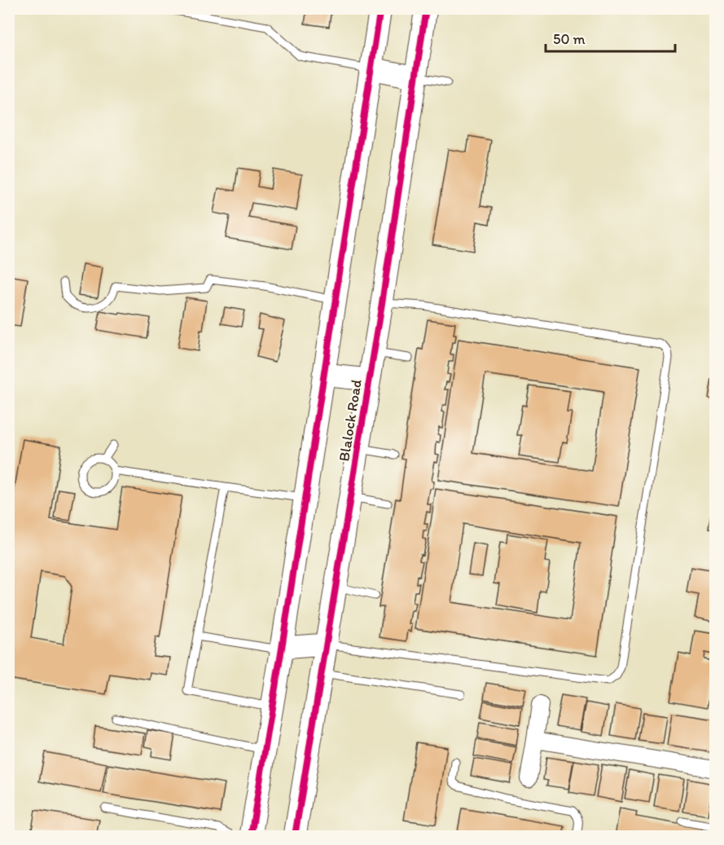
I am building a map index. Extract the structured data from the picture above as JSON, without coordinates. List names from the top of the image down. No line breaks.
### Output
{"streets":{"main road":["Blalock Road"]},"scale_bar":"50 m"}
